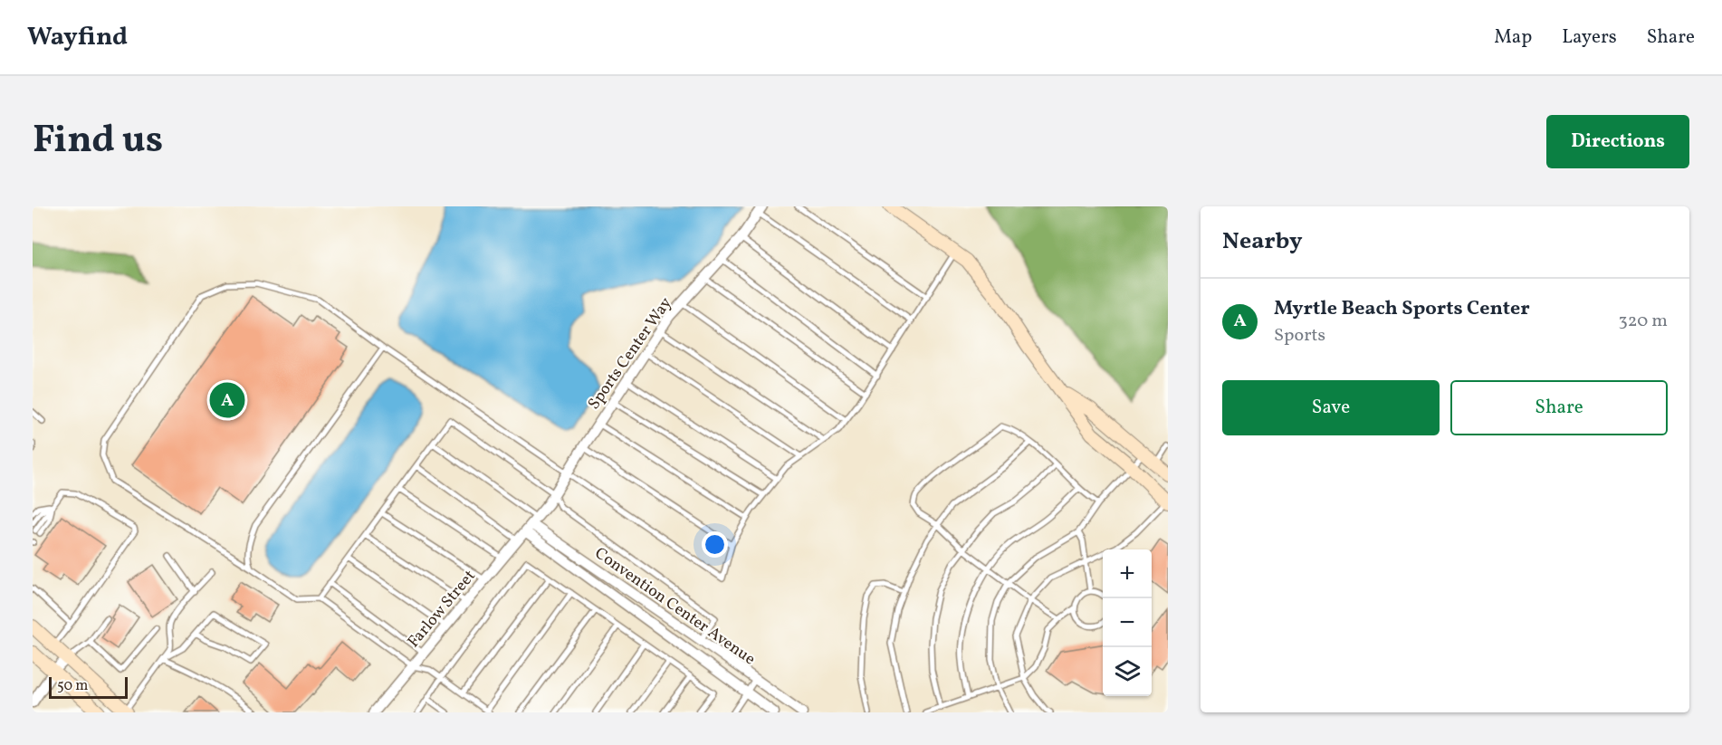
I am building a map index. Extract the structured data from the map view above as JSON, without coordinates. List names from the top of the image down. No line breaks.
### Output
{"streets":{"street":["Sports Center Way","Convention Center Avenue","Farlow Street"]},"crossings":[["Sports Center Way","Convention Center Avenue"],["Sports Center Way","Farlow Street"],["Convention Center Avenue","Farlow Street"]],"scale_bar":"50 m","page":{"header":"Wayfind","nav":["Map","Layers","Share"],"title":"Find us","buttons":["Directions",["Save","Share"]],"heading":"Nearby","list":[{"mark":"A","name":"Myrtle Beach Sports Center","note":"Sports","value":"320 m"}],"pins":"A","map_buttons":["+","−"],"scale":"50 m"}}
